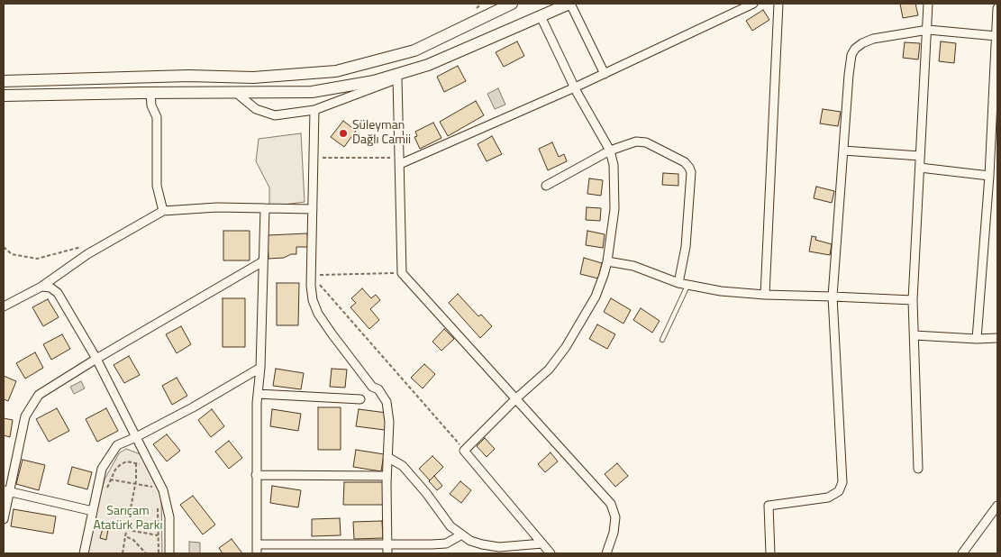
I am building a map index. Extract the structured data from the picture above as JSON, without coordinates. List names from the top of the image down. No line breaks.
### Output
{"parks":["Sarıçam Atatürk Parkı"],"places":["Süleyman Dağlı Camii"]}
